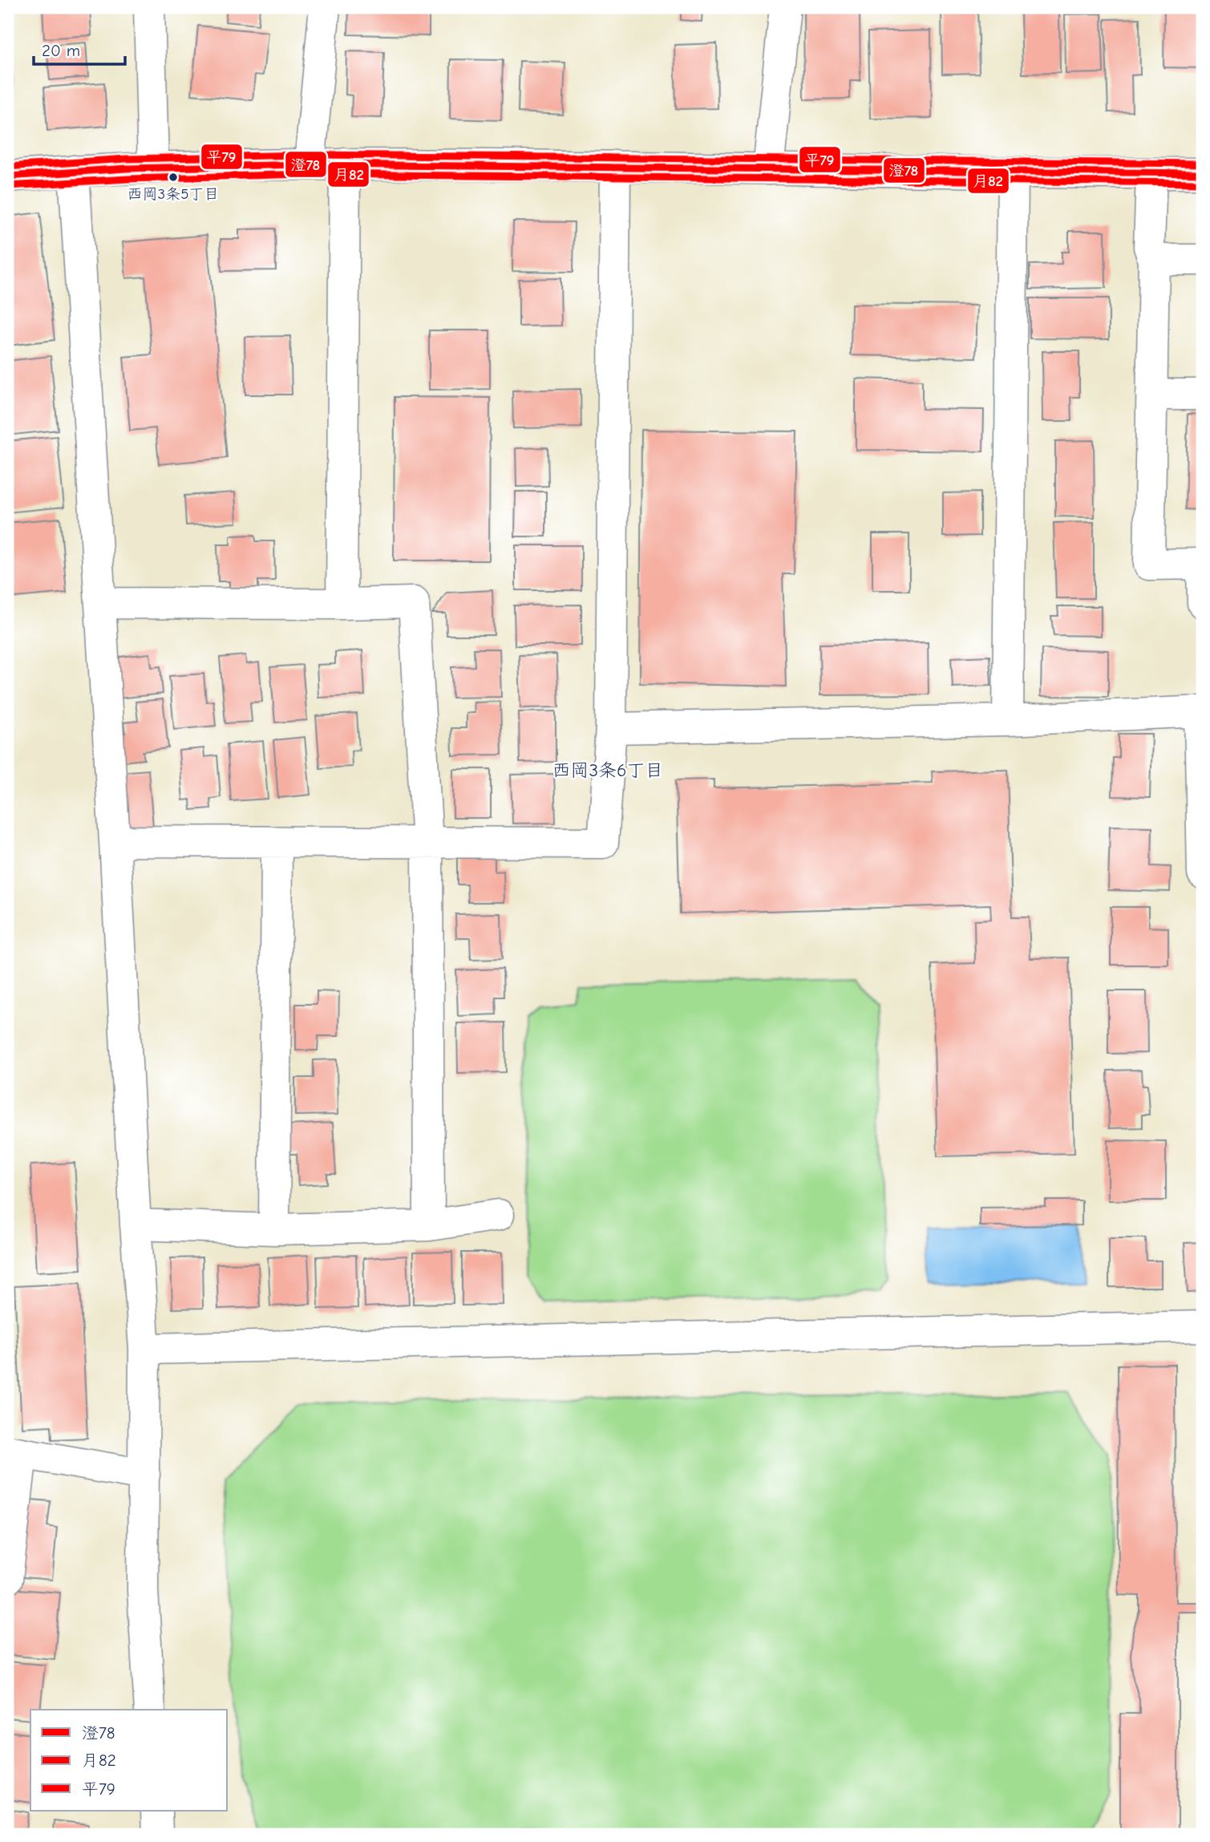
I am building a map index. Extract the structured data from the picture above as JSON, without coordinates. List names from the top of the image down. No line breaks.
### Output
{"districts":["西岡3条6丁目"],"places":["西岡3条5丁目"],"lines":["transit line 平79","transit line 澄78","transit line 月82"],"legend":["澄78","月82","平79"],"scale_bar":"20 m"}
